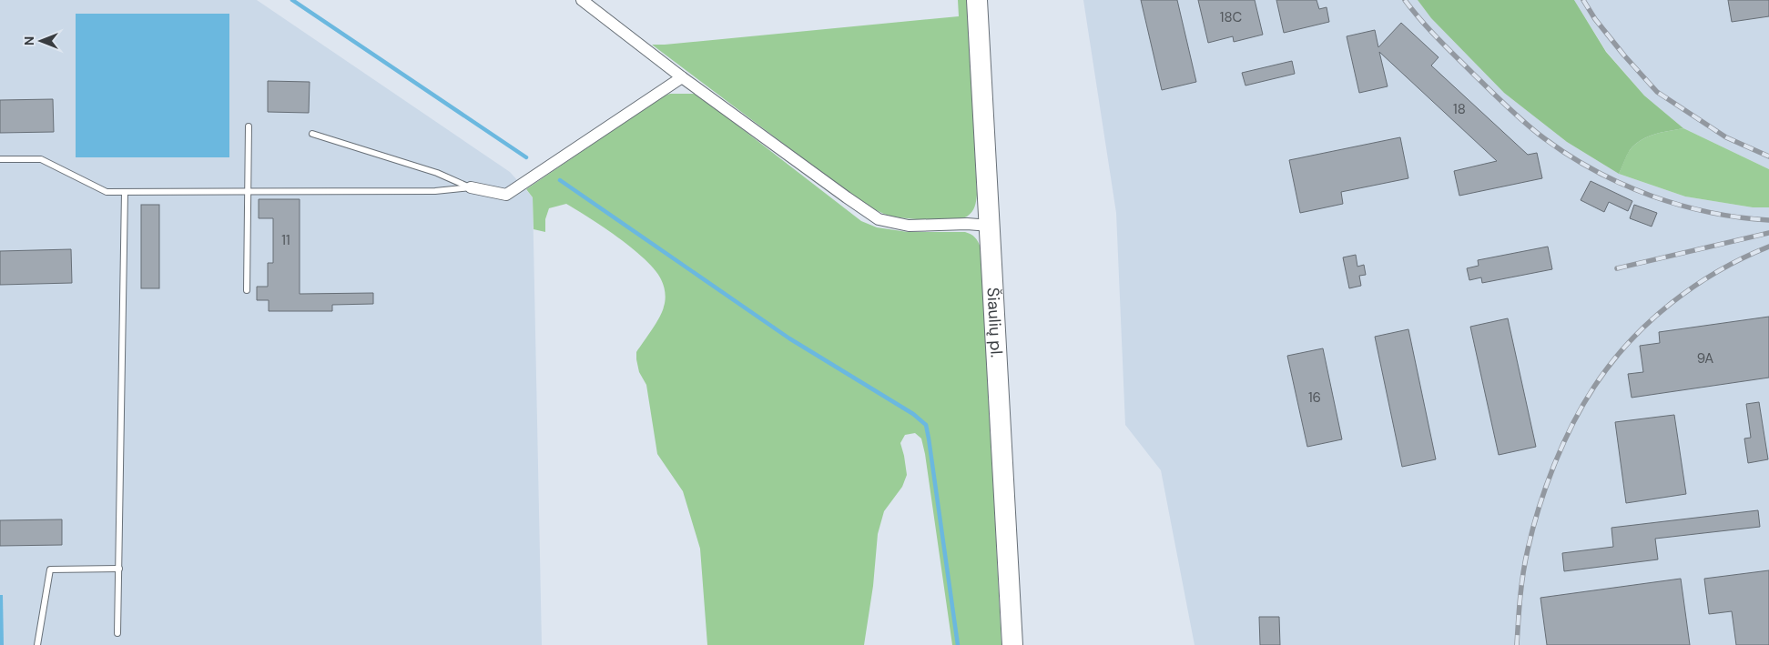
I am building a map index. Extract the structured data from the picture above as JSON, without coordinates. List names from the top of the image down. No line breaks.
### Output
{"streets":{"highway":["Šiaulių pl."]},"house_numbers":["18C","18","11","9A","16"],"north":"left"}
